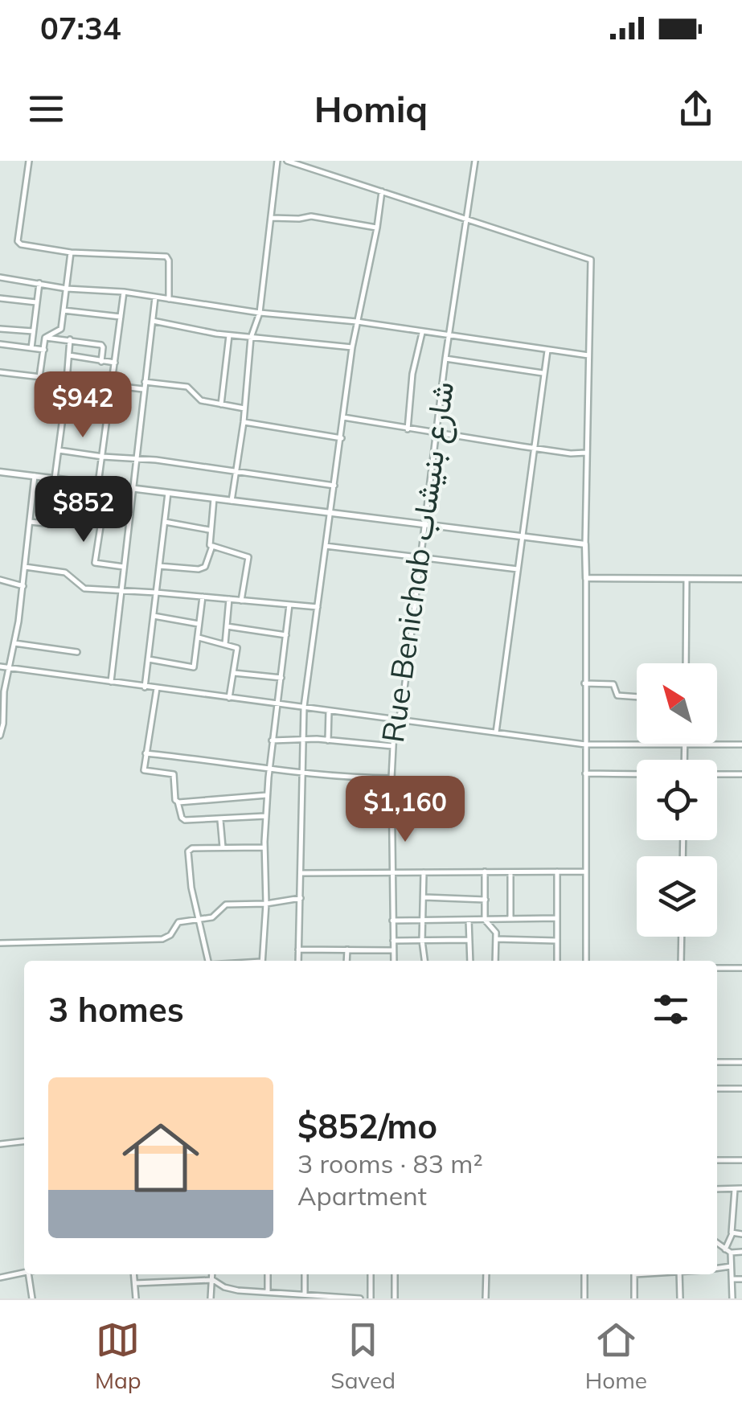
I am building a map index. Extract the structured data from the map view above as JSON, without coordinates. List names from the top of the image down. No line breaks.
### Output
{"streets":{"street":["Rue Benichab شارع بنيشاب"]},"north":"top left","page":{"status":"07:34","header":"Homiq","price":["$942","$852","$1,160"],"heading":"3 homes","list":[{"name":"$852/mo","note":"3 rooms · 83 m² · Apartment"}],"tabs":["Map","Saved","Home"]}}
